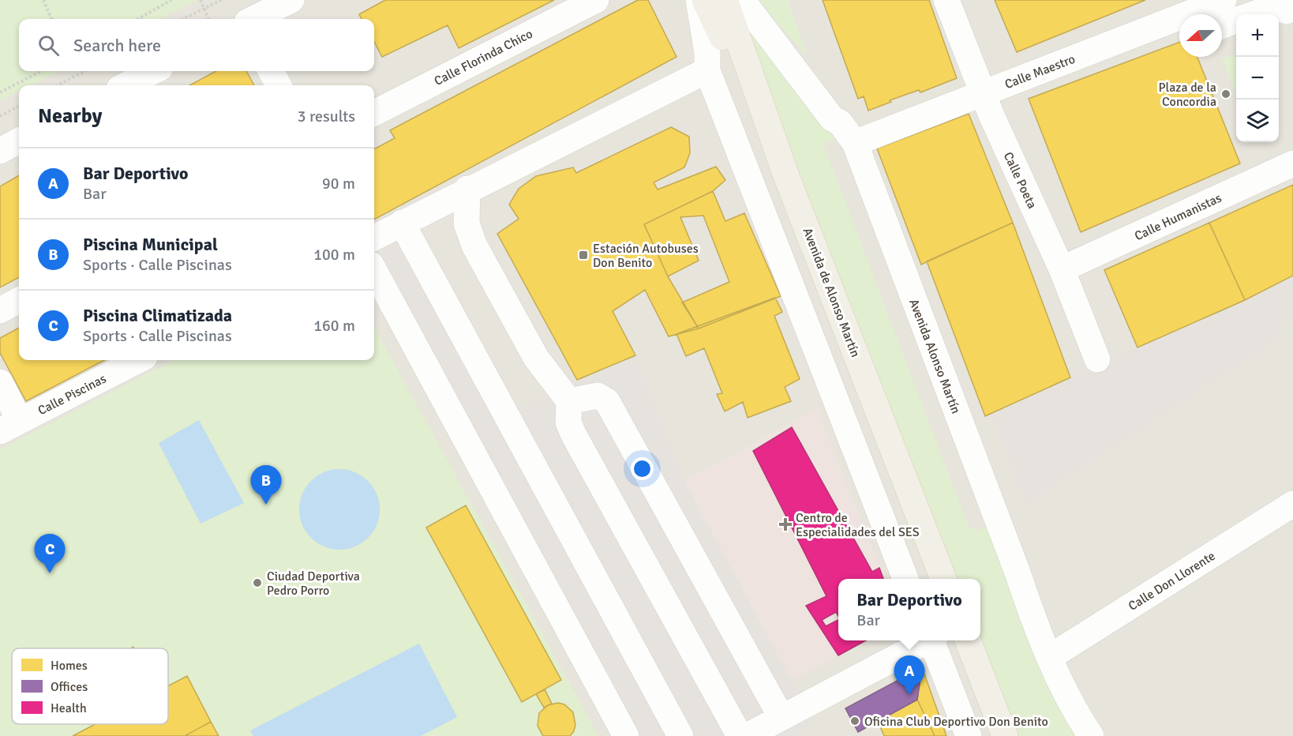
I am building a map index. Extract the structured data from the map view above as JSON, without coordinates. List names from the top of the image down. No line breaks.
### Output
{"streets":{"main road":["Avenida de Alonso Martín"],"street":["Calle Florinda Chico","Calle Maestro","Calle Poeta","Calle Humanistas","Avenida Alonso Martín","Calle Piscinas","Calle Don Llorente"]},"crossings":[["Calle Maestro","Calle Poeta"],["Calle Maestro","Avenida Alonso Martín"],["Calle Poeta","Calle Humanistas"],["Avenida Alonso Martín","Calle Don Llorente"]],"places":{"other":["Plaza de la Concordia","Ciudad Deportiva Pedro Porro","Oficina Club Deportivo Don Benito"],"transit":["Estación Autobuses Don Benito"],"health":["Centro de Especialidades del SES"]},"legend":["Homes","Offices","Health"],"north":"left","page":{"map_buttons":["+","−"],"search":"Search here","heading":["Nearby","3 results"],"list":[{"mark":"A","name":"Bar Deportivo","note":"Bar","value":"90 m"},{"mark":"B","name":"Piscina Municipal","note":"Sports · Calle Piscinas","value":"100 m"},{"mark":"C","name":"Piscina Climatizada","note":"Sports · Calle Piscinas","value":"160 m"}],"pins":["B","C","A"],"popup":["Bar Deportivo","Bar"]}}
